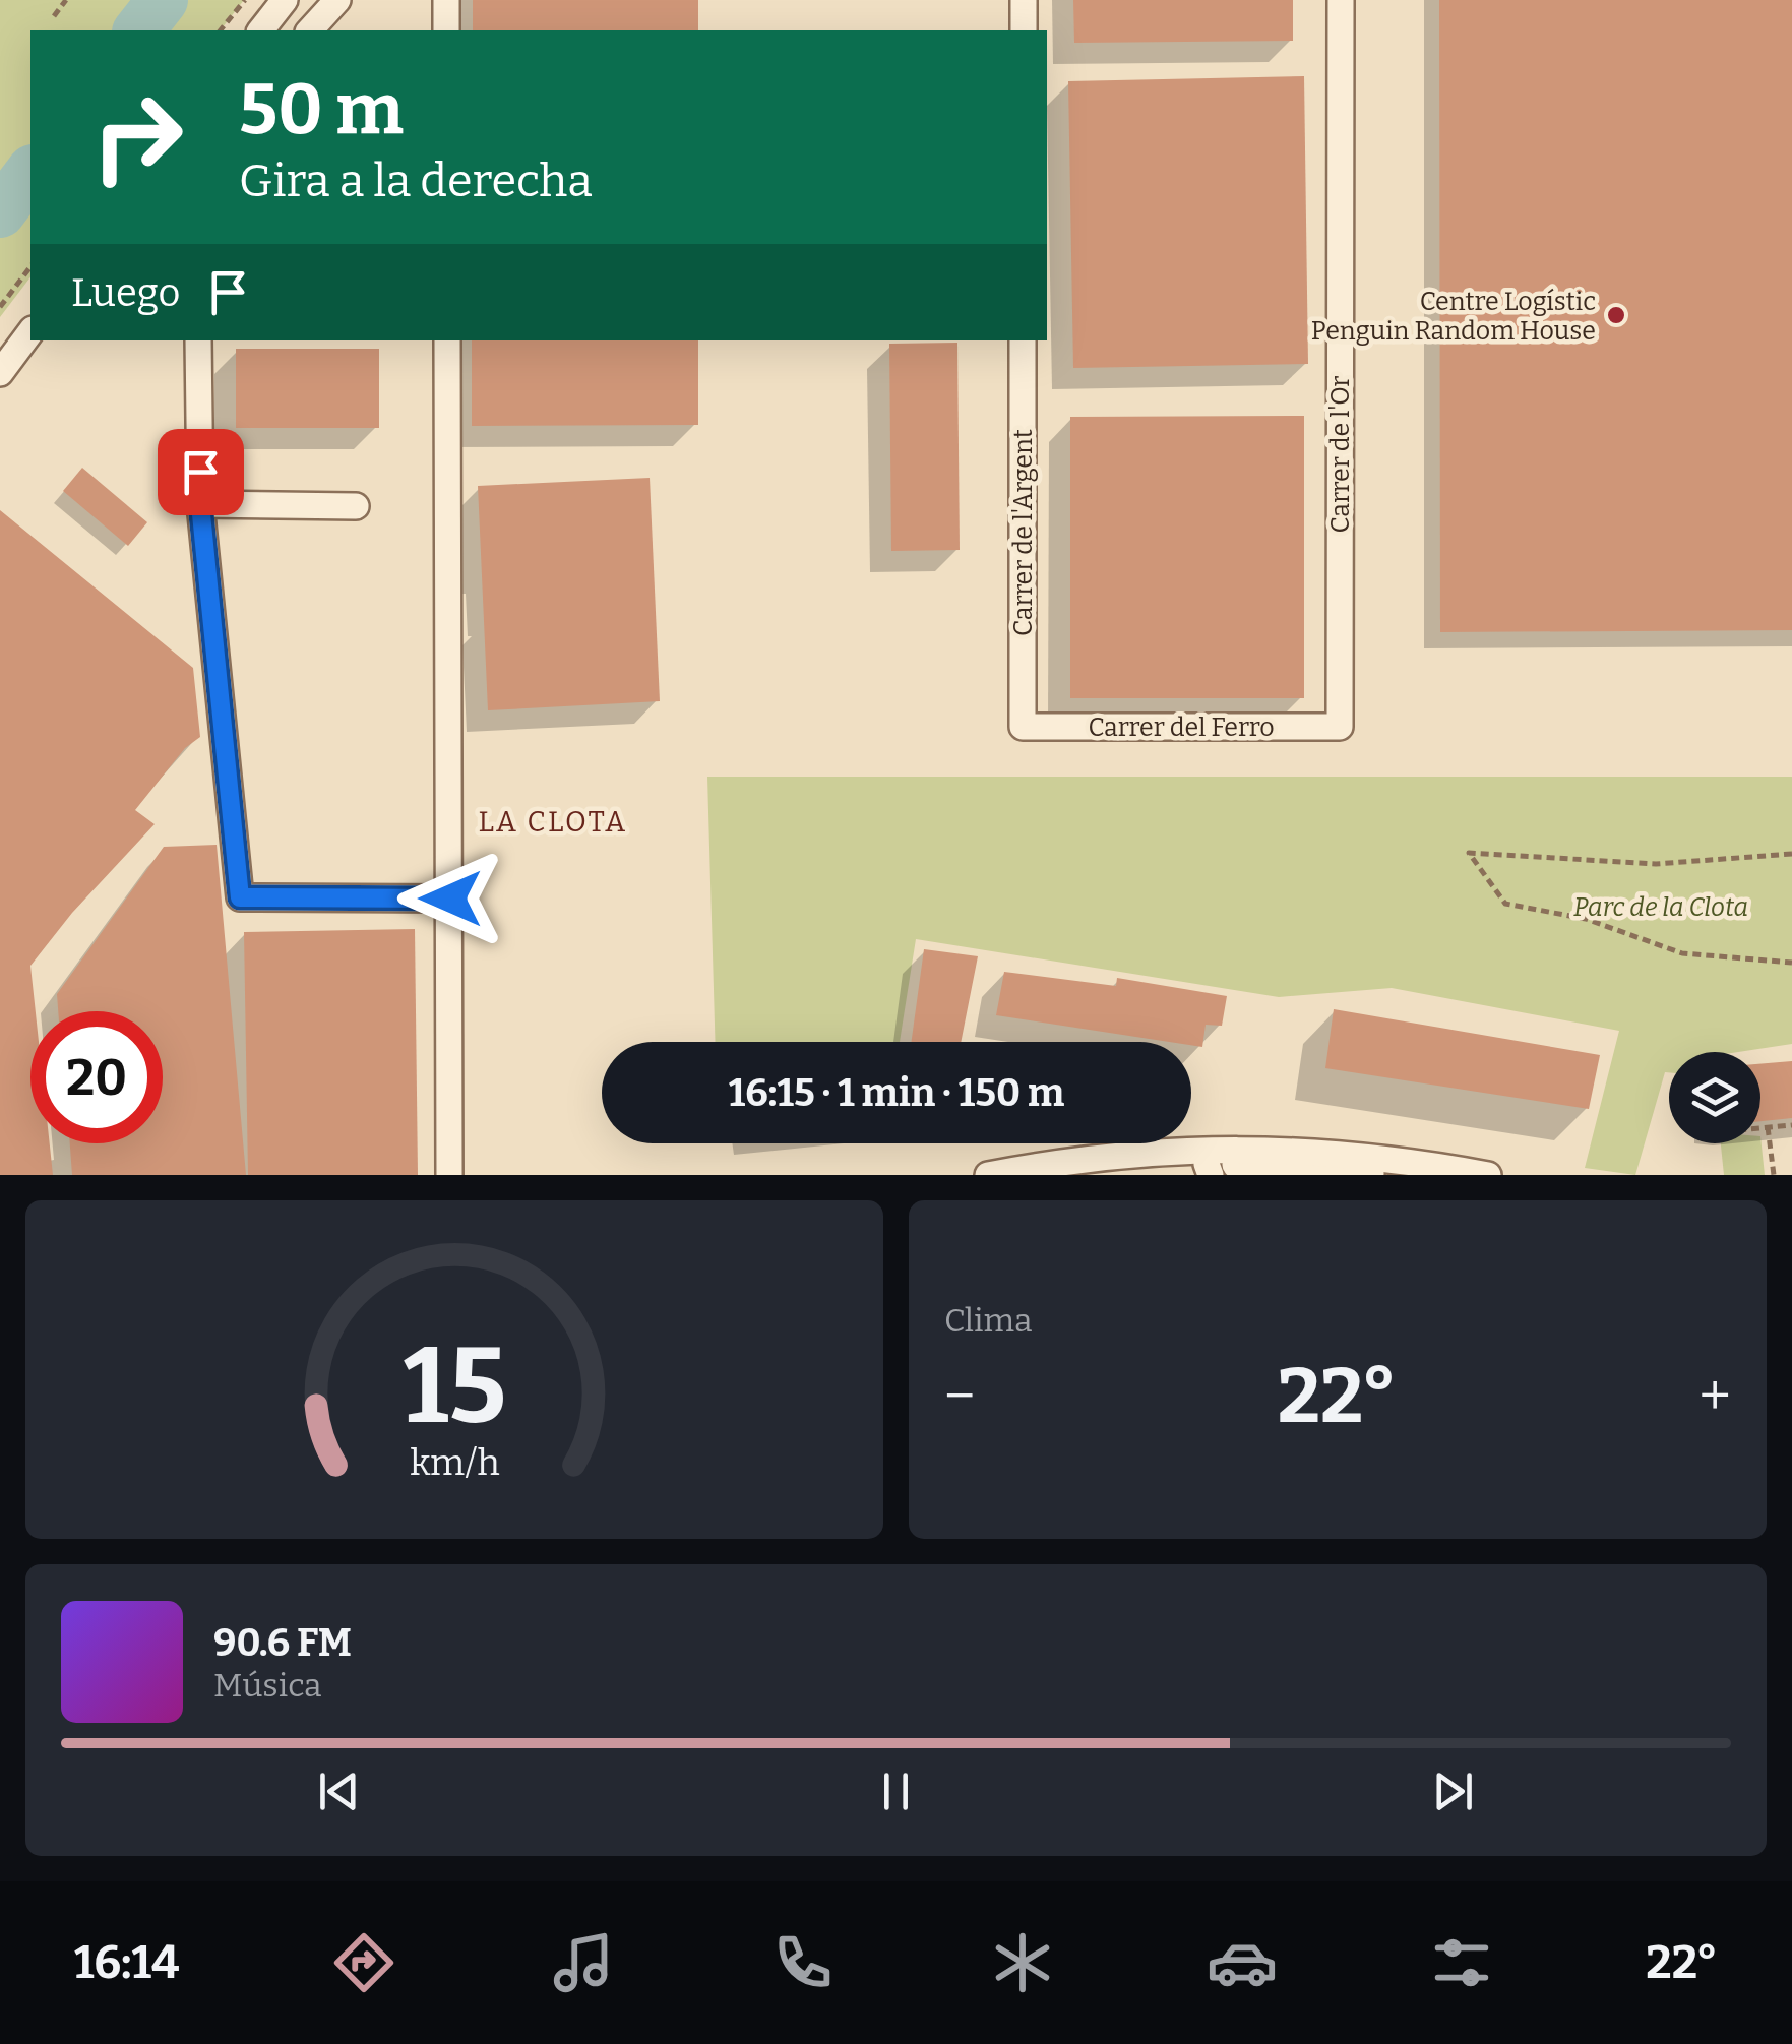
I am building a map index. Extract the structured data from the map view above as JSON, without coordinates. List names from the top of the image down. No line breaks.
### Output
{"streets":{"street":["Carrer de l'Or","Carrer de l'Argent","Carrer del Ferro"]},"crossings":[["Carrer de l'Or","Carrer del Ferro"],["Carrer de l'Argent","Carrer del Ferro"]],"districts":["LA CLOTA"],"parks":["Parc de la Clota"],"places":["Centre Logístic Penguin Random House"],"page":{"turn":["50 m","Gira a la derecha"],"then":"Luego","limit":"20","trip":"16:15 · 1 min · 150 m","tile":"Clima","heat":["−","22°","+"],"song":["90.6 FM","Música"],"tabs":["16:14","22°"],"gauge":["15","km/h"]}}
